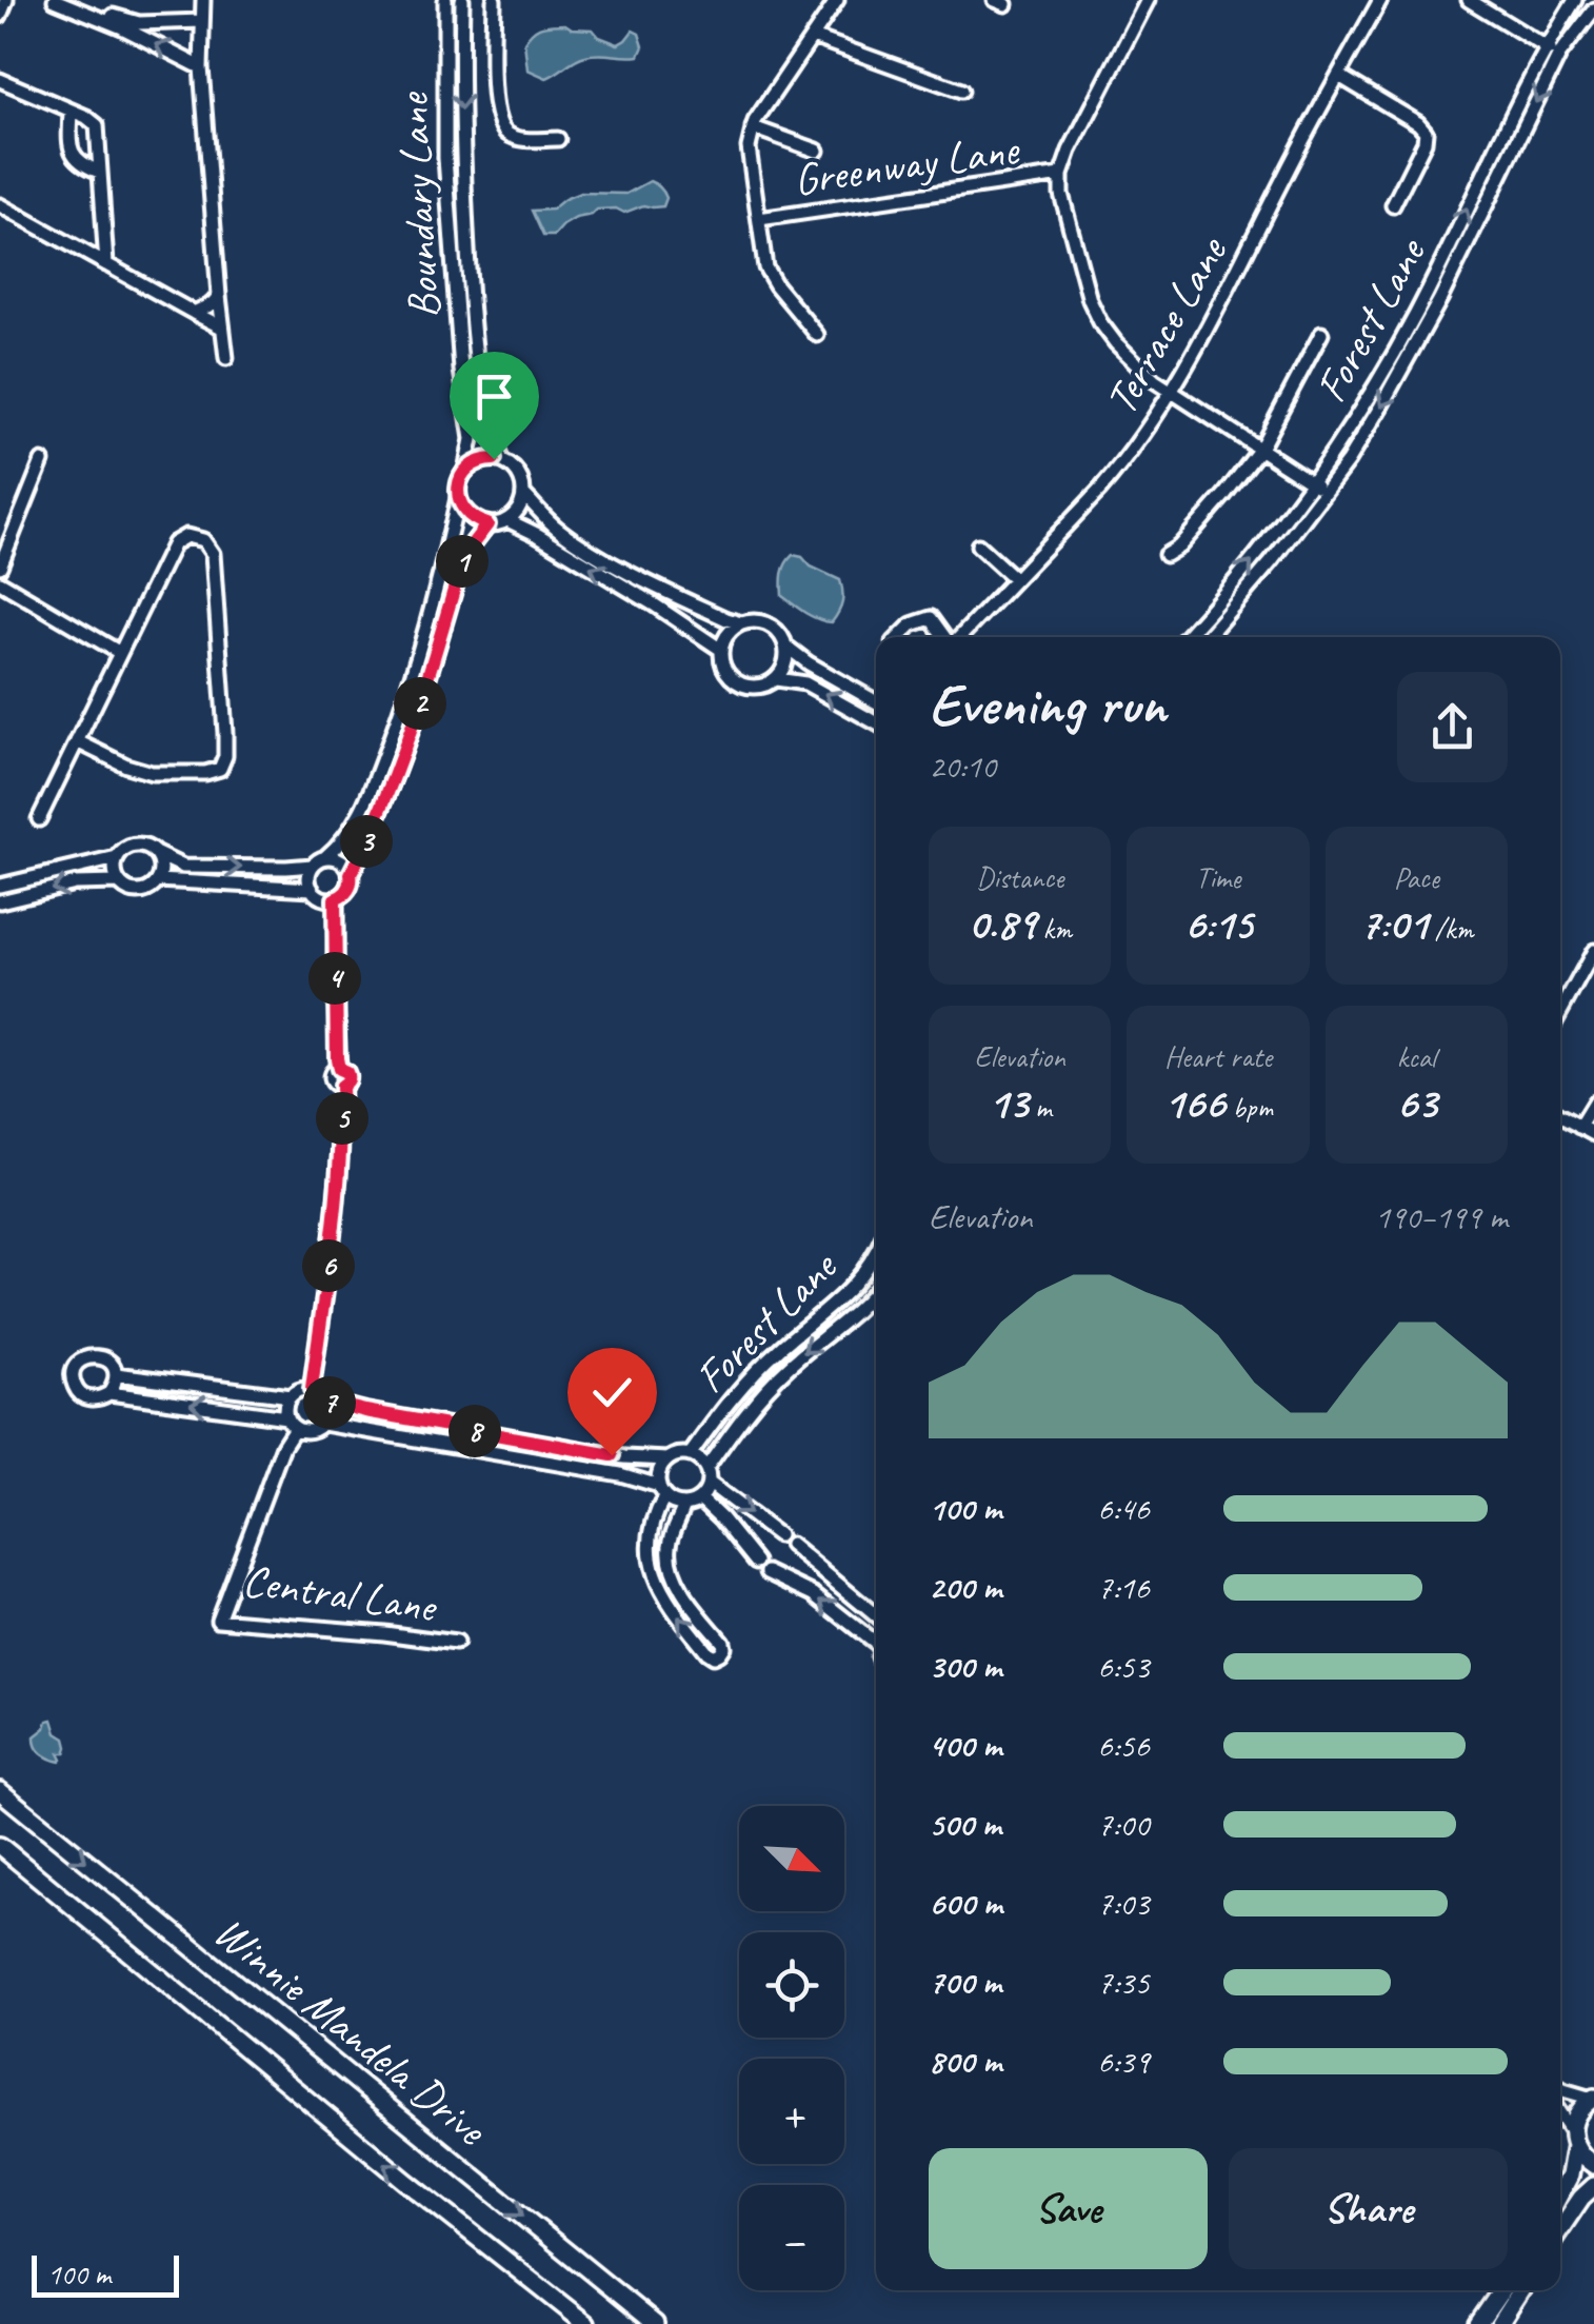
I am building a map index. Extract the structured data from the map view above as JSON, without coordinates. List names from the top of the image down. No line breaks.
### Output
{"streets":{"main road":["Winnie Mandela Drive"],"street":["Greenway Lane","Boundary Lane","Forest Lane","Terrace Lane","Central Lane"]},"scale_bar":"100 m","north":"bottom right","page":{"pins":["1","2","3","4","5","6","7","8"],"heading":["Evening run","20:10"],"stats":[["Distance","0.89 km"],["Time","6:15"],["Pace","7:01 /km"],["Elevation","13 m"],["Heart rate","166 bpm"],["kcal","63"]],"chart":["Elevation","190–199 m"],"list":[{"name":"100 m","note":"6:46"},{"name":"200 m","note":"7:16"},{"name":"300 m","note":"6:53"},{"name":"400 m","note":"6:56"},{"name":"500 m","note":"7:00"},{"name":"600 m","note":"7:03"},{"name":"700 m","note":"7:35"},{"name":"800 m","note":"6:39"}],"map_buttons":["+","−"],"buttons":["Save","Share"],"scale":"100 m"}}
